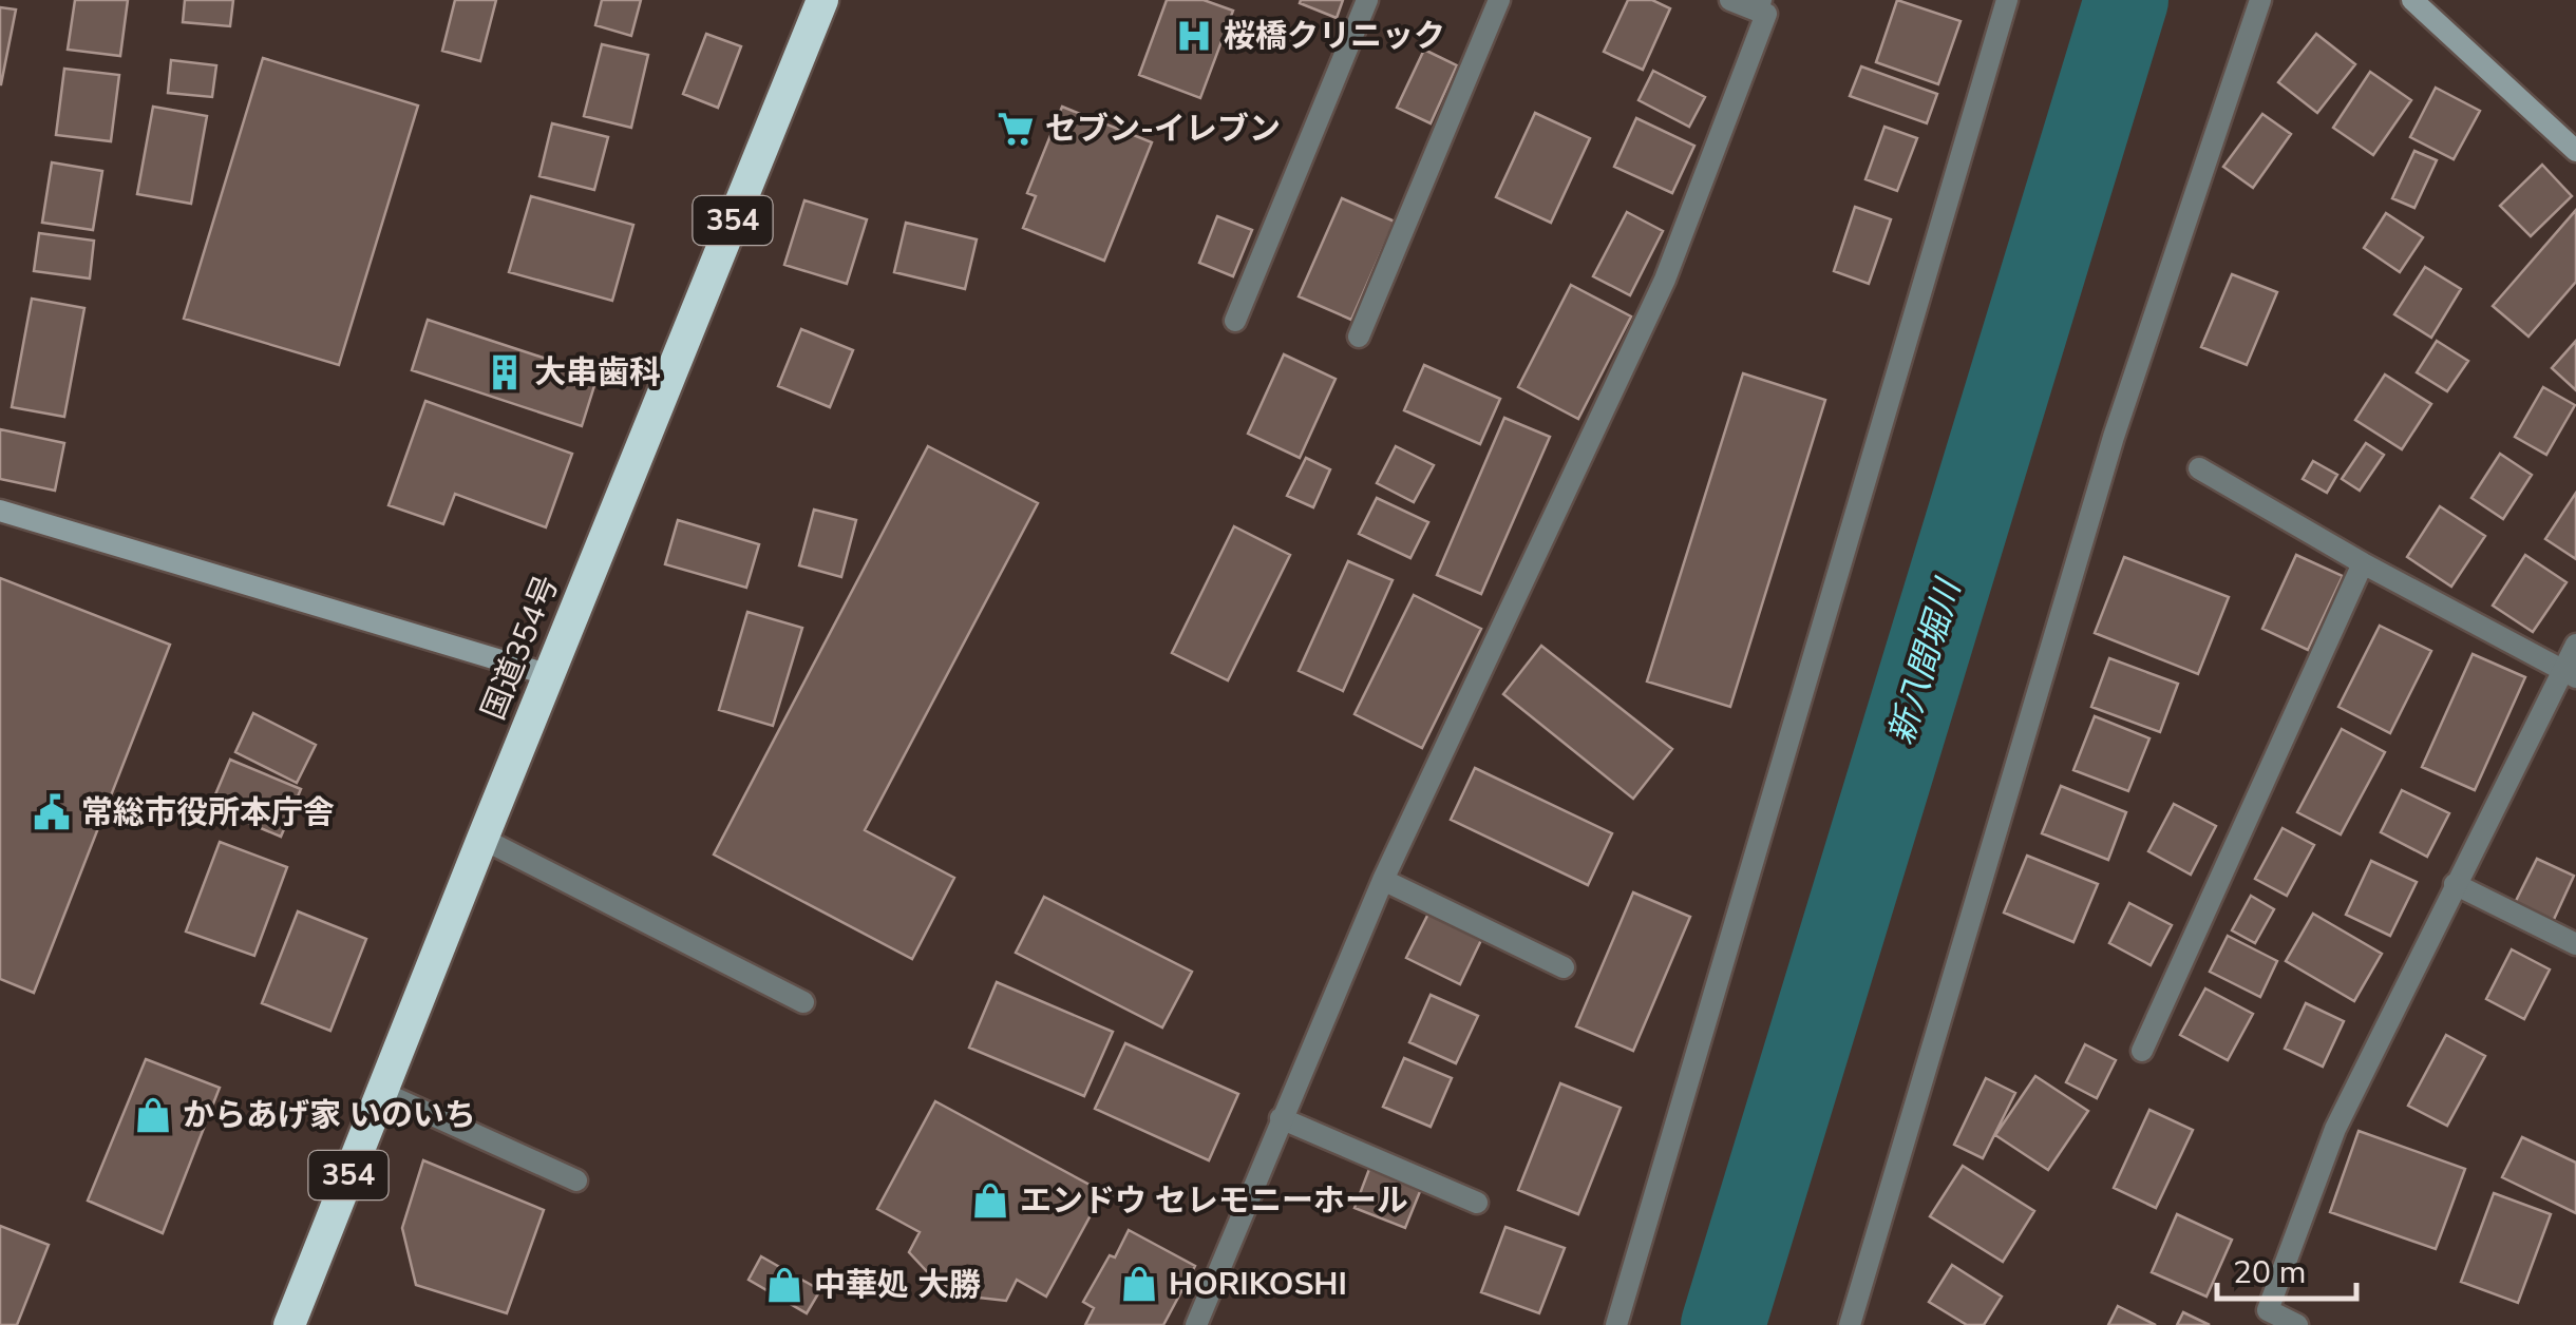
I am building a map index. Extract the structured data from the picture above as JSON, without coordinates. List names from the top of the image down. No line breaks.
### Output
{"streets":{"highway":["354","国道354号"]},"water":["新八間堀川"],"places":{"hospital":["桜橋クリニック"],"supermarket":["セブン-イレブン"],"building":["大串歯科"],"public building":["常総市役所本庁舎"],"shop":["からあげ家 いのいち","エンドウ セレモニーホール","HORIKOSHI","中華処 大勝"]},"scale_bar":"20 m"}
